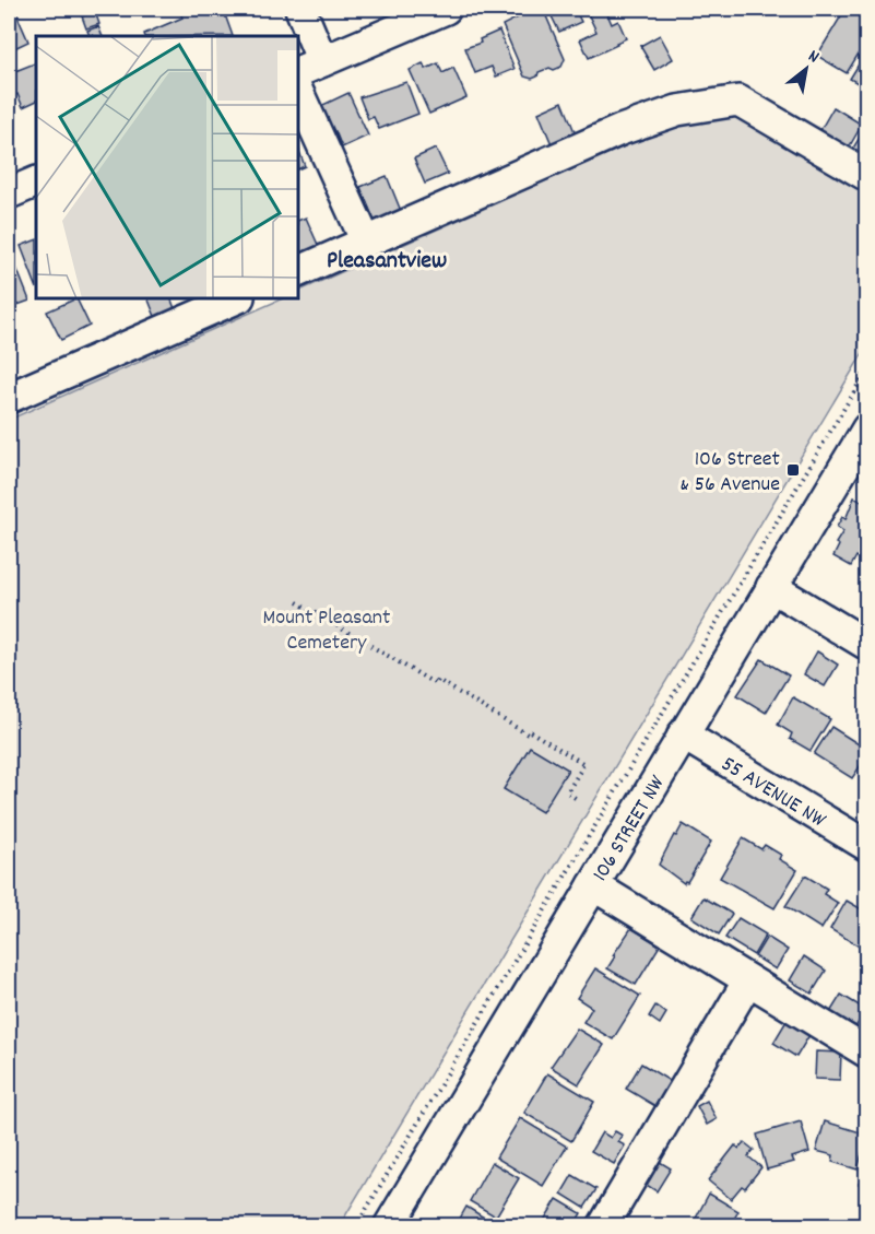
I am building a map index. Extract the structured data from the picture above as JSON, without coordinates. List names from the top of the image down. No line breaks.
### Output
{"streets":{"street":["55 AVENUE NW","106 STREET NW"]},"crossings":[["55 AVENUE NW","106 STREET NW"]],"districts":["Pleasantview"],"parks":["Mount Pleasant Cemetery"],"places":{"transit":["106 Street & 56 Avenue"]},"north":"top right"}
